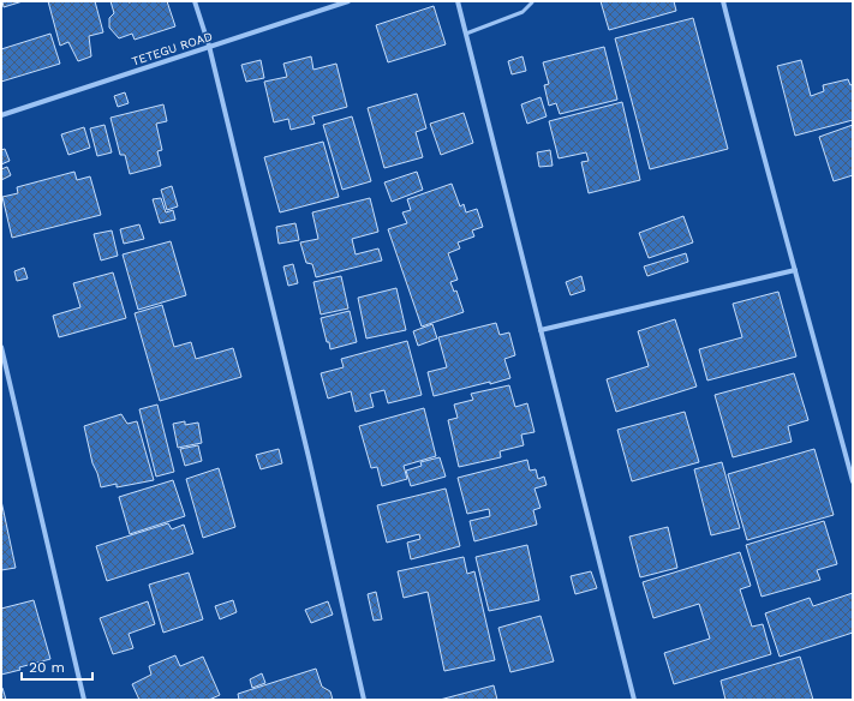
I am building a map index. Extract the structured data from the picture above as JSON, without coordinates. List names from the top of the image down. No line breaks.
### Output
{"streets":{"street":["TETEGU ROAD"]},"scale_bar":"20 m"}
